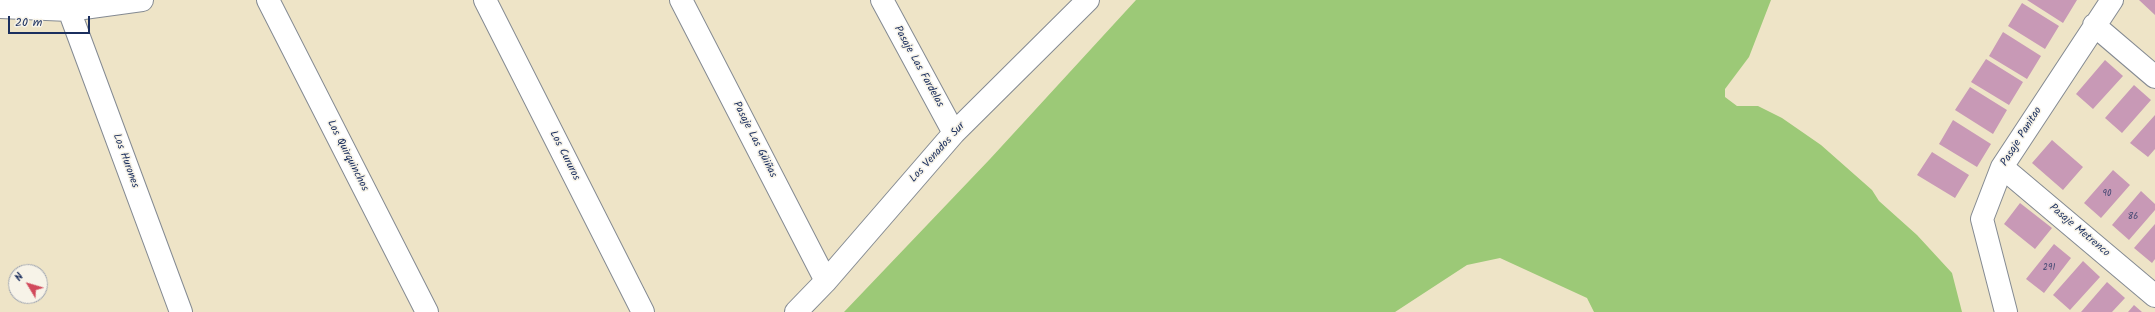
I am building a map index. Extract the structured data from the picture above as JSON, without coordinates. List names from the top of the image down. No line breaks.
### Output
{"streets":{"street":["Pasaje Las Fardelas","Pasaje Panitao","Pasaje Las Güiñas","Los Venados Sur","Los Quirquinchos","Los Cururos","Los Hurones","Pasaje Metrenco"]},"crossings":[["Pasaje Las Fardelas","Los Venados Sur"],["Pasaje Panitao","Pasaje Metrenco"],["Pasaje Las Güiñas","Los Venados Sur"]],"house_numbers":["90","86","291"],"scale_bar":"20 m","north":"top left"}
